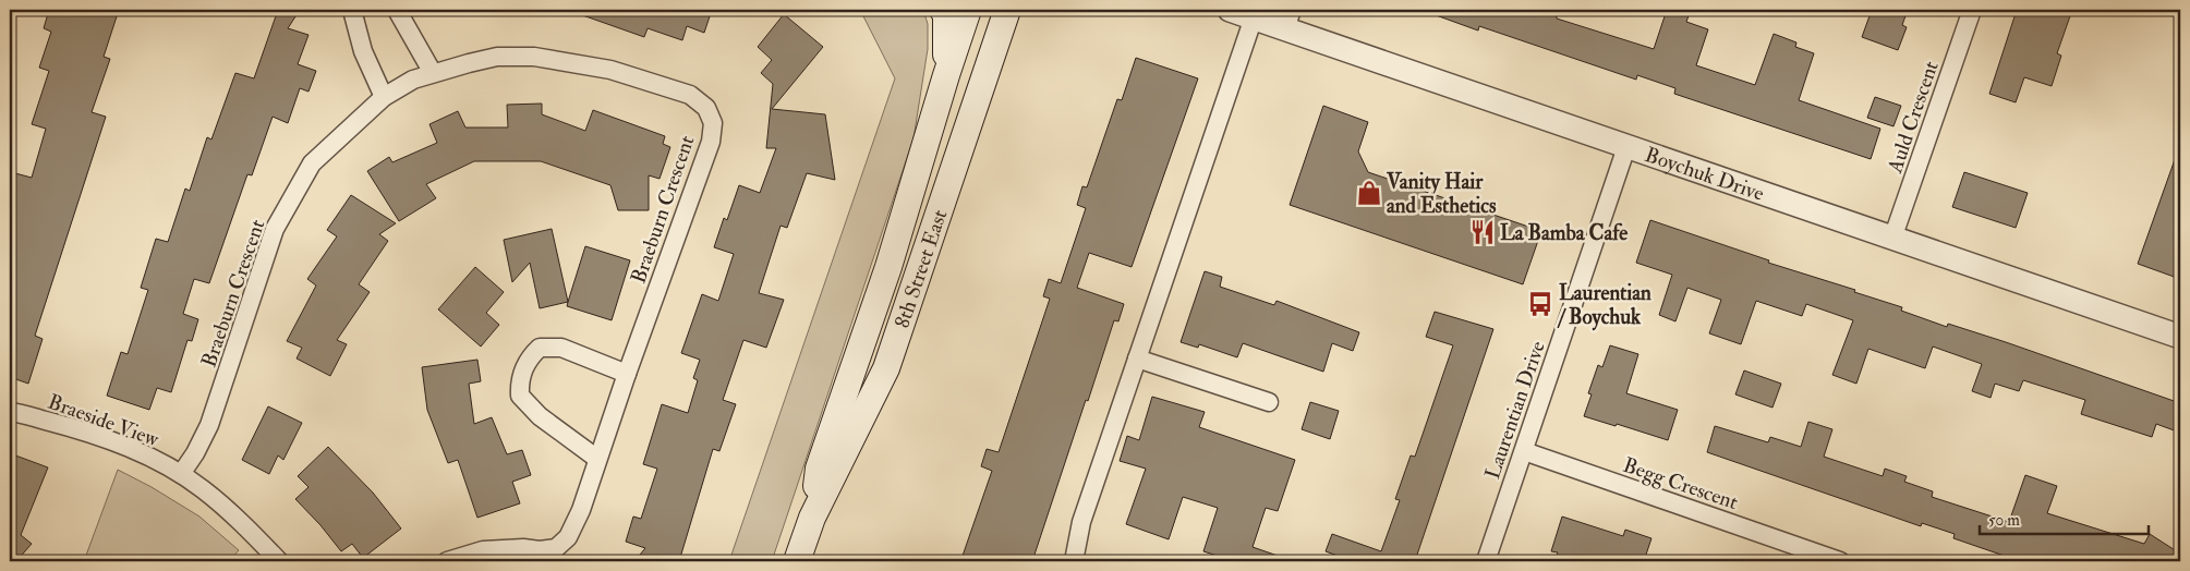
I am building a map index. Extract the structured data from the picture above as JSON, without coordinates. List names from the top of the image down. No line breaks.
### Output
{"streets":{"main road":["8th Street East"],"street":["Auld Crescent","Boychuk Drive","Braeburn Crescent","Laurentian Drive","Braeside View","Begg Crescent"]},"crossings":[["Auld Crescent","Boychuk Drive"],["Boychuk Drive","Laurentian Drive"],["Braeburn Crescent","Braeside View"],["Laurentian Drive","Begg Crescent"]],"places":{"shop":["Vanity Hair and Esthetics"],"restaurant":["La Bamba Cafe"],"bus stop":["Laurentian / Boychuk"]},"scale_bar":"50 m"}
